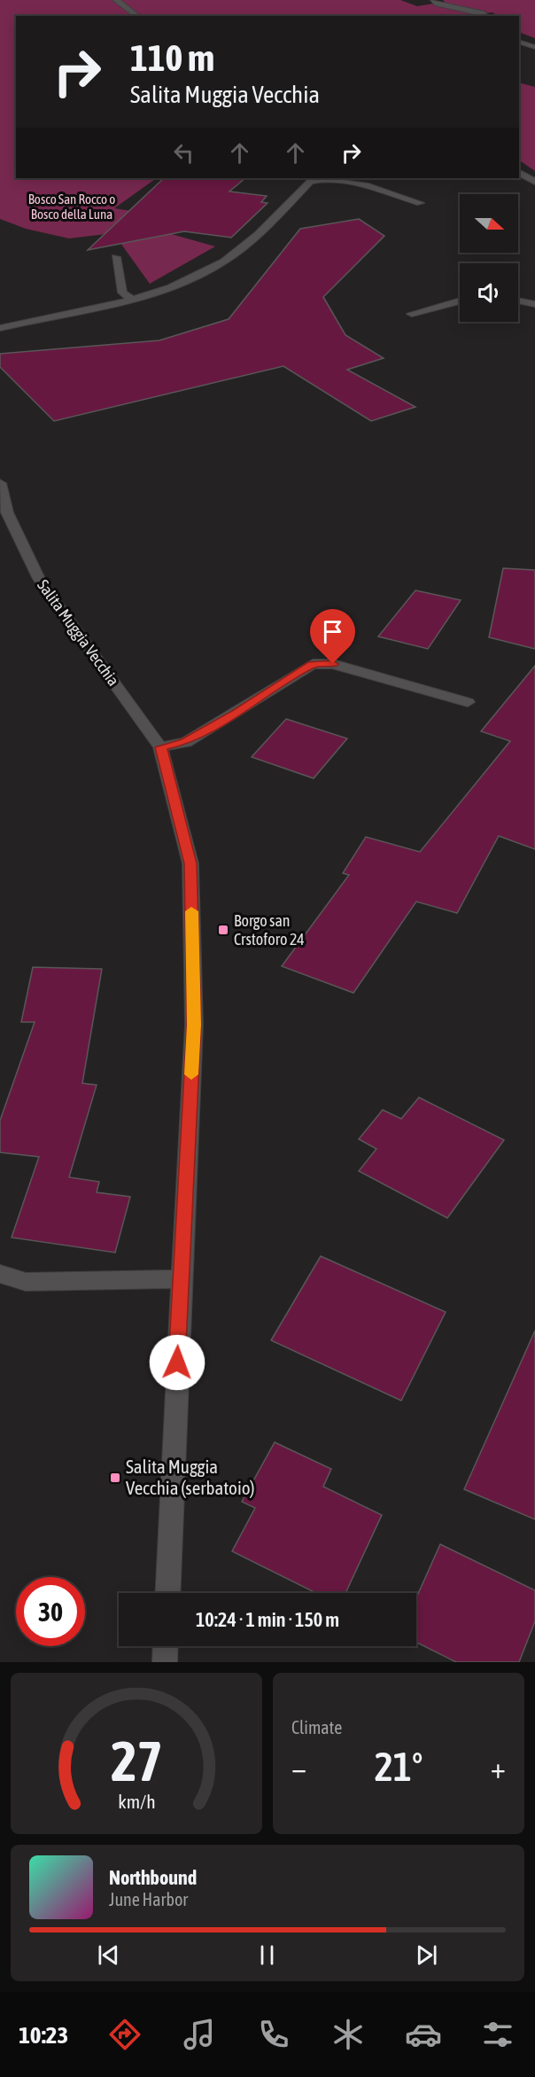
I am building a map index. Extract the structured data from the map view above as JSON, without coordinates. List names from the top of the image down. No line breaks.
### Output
{"streets":{"street":["Salita Muggia Vecchia"]},"parks":["Bosco San Rocco o Bosco della Luna"],"places":{"transit":["Borgo san Crstoforo 24","Salita Muggia Vecchia (serbatoio)"]},"north":"right","page":{"turn":["110 m","Salita Muggia Vecchia"],"limit":"30","trip":"10:24 · 1 min · 150 m","tile":"Climate","heat":["−","21°","+"],"song":["Northbound","June Harbor"],"tabs":"10:23","gauge":["27","km/h"]}}
